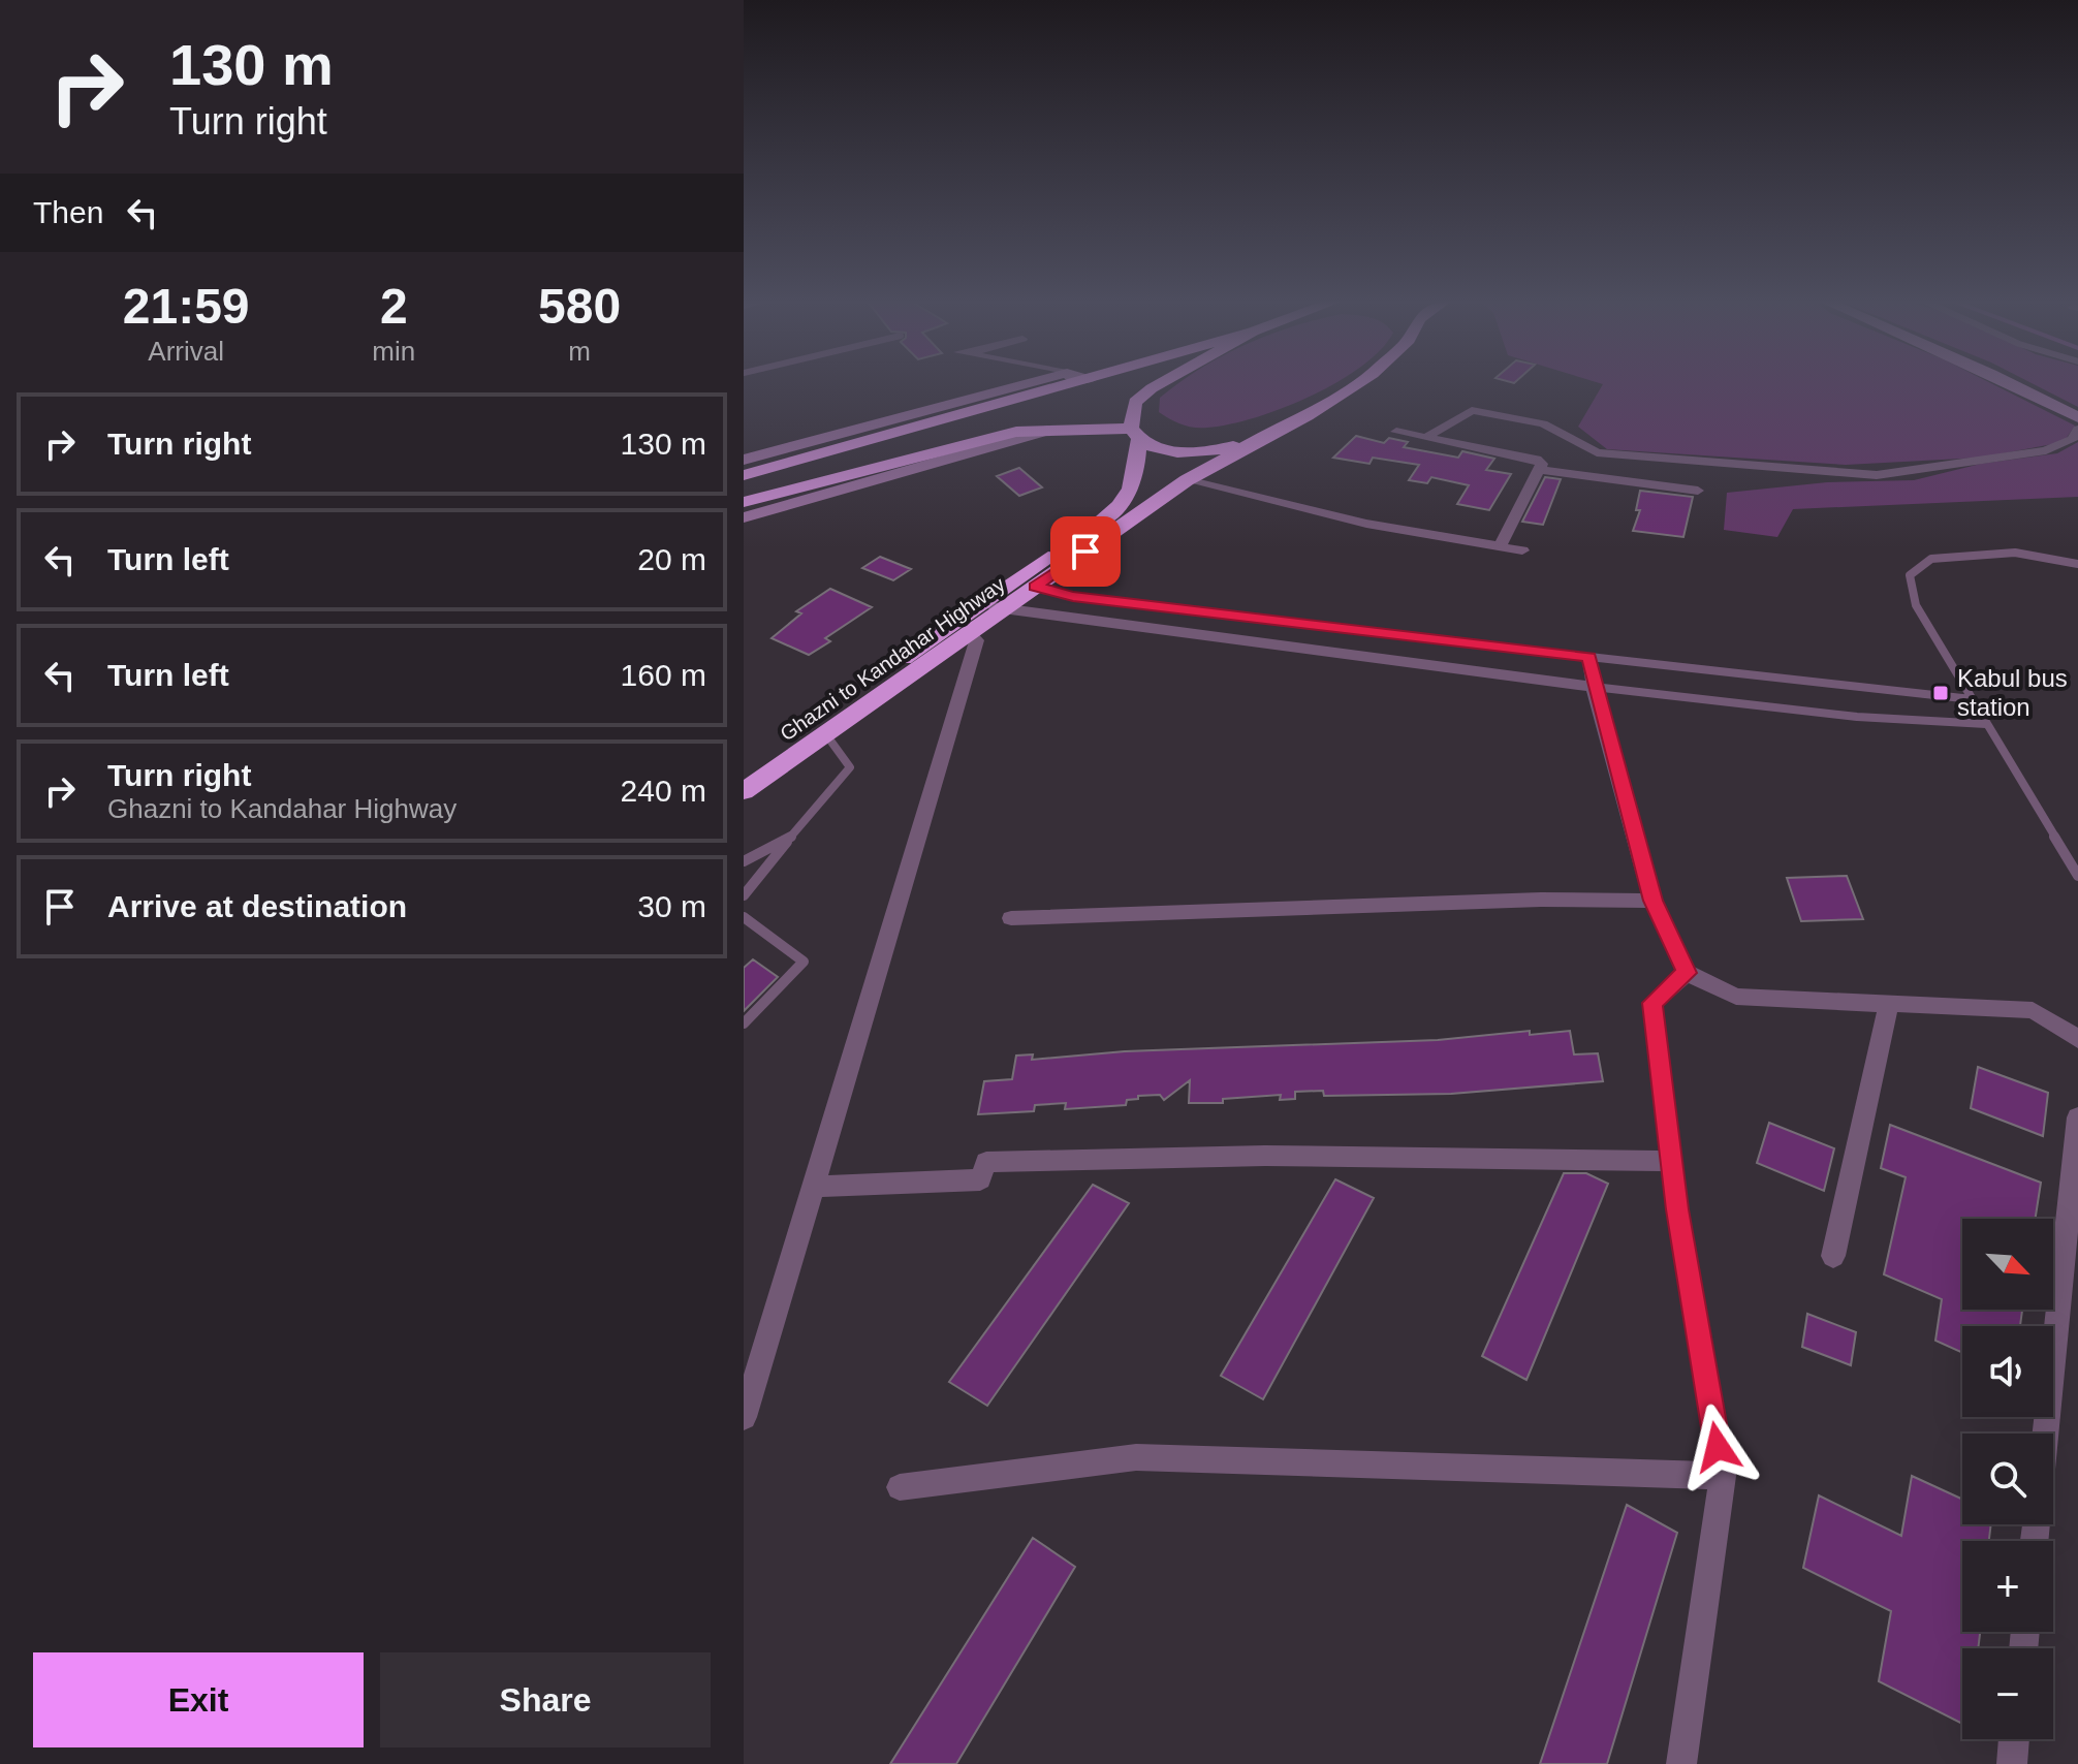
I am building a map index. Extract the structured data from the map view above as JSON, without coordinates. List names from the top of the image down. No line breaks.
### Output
{"streets":{"highway":["Ghazni to Kandahar Highway"]},"places":{"transit":["Kabul bus station"]},"north":"bottom right","page":{"turn":["130 m","Turn right"],"then":"Then","eta":["21:59","Arrival","2","min","580","m"],"list":[{"name":"Turn right","value":"130 m"},{"name":"Turn left","value":"20 m"},{"name":"Turn left","value":"160 m"},{"name":"Turn right","note":"Ghazni to Kandahar Highway","value":"240 m"},{"name":"Arrive at destination","value":"30 m"}],"map_buttons":["+","−"],"buttons":["Exit","Share"]}}
